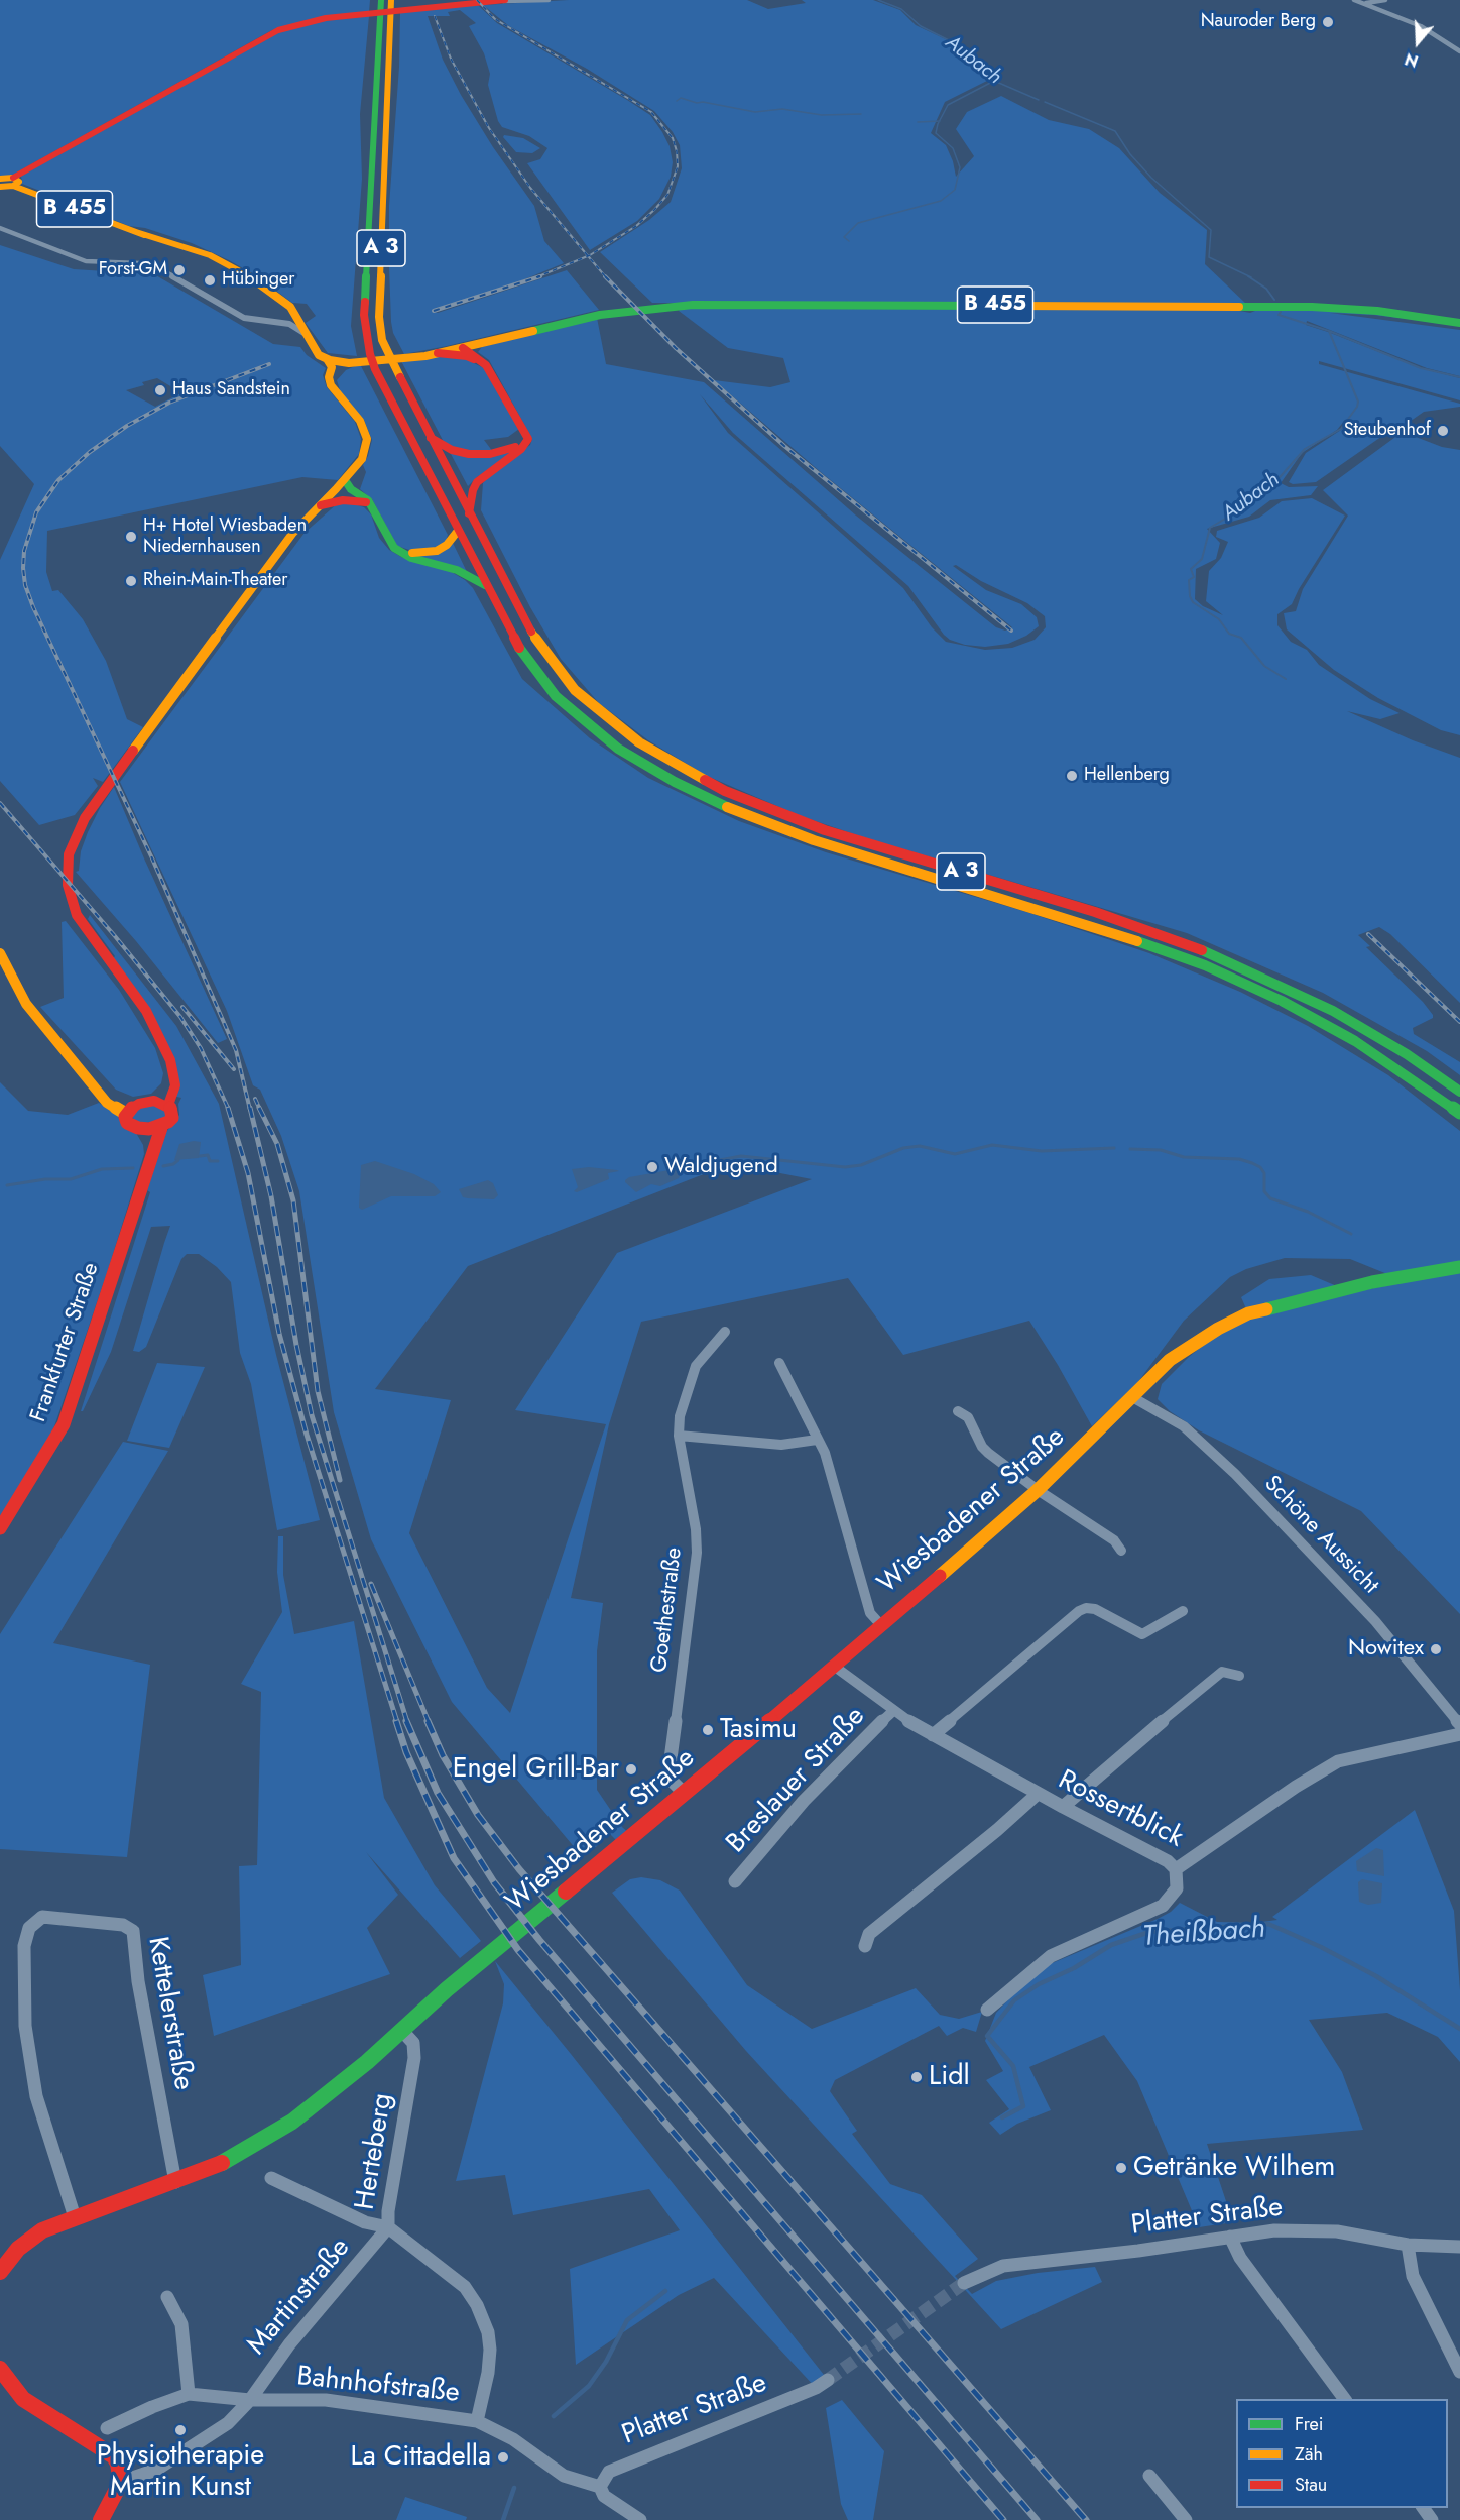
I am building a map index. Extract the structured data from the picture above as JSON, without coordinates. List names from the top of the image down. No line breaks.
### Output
{"streets":{"main road":["B 455","A 3","Frankfurter Straße","Wiesbadener Straße"],"street":["Schöne Aussicht","Goethestraße","Breslauer Straße","Rossertblick","Kettelerstraße","Herteberg","Platter Straße","Martinstraße","Bahnhofstraße"]},"crossings":[["Wiesbadener Straße","Schöne Aussicht"],["Wiesbadener Straße","Goethestraße"],["Wiesbadener Straße","Rossertblick"],["Wiesbadener Straße","Kettelerstraße"],["Wiesbadener Straße","Herteberg"],["Breslauer Straße","Rossertblick"],["Herteberg","Martinstraße"],["Herteberg","Bahnhofstraße"],["Platter Straße","Bahnhofstraße"],["Martinstraße","Bahnhofstraße"]],"water":["Aubach","Theißbach"],"places":["Nauroder Berg","Forst-GM","Hübinger","Haus Sandstein","Steubenhof","H+ Hotel Wiesbaden Niedernhausen","Rhein-Main-Theater","Hellenberg","Waldjugend","Nowitex","Tasimu","Engel Grill-Bar","Lidl","Getränke Wilhem","Physiotherapie Martin Kunst","La Cittadella"],"legend":["Frei","Zäh","Stau"],"north":"bottom"}
